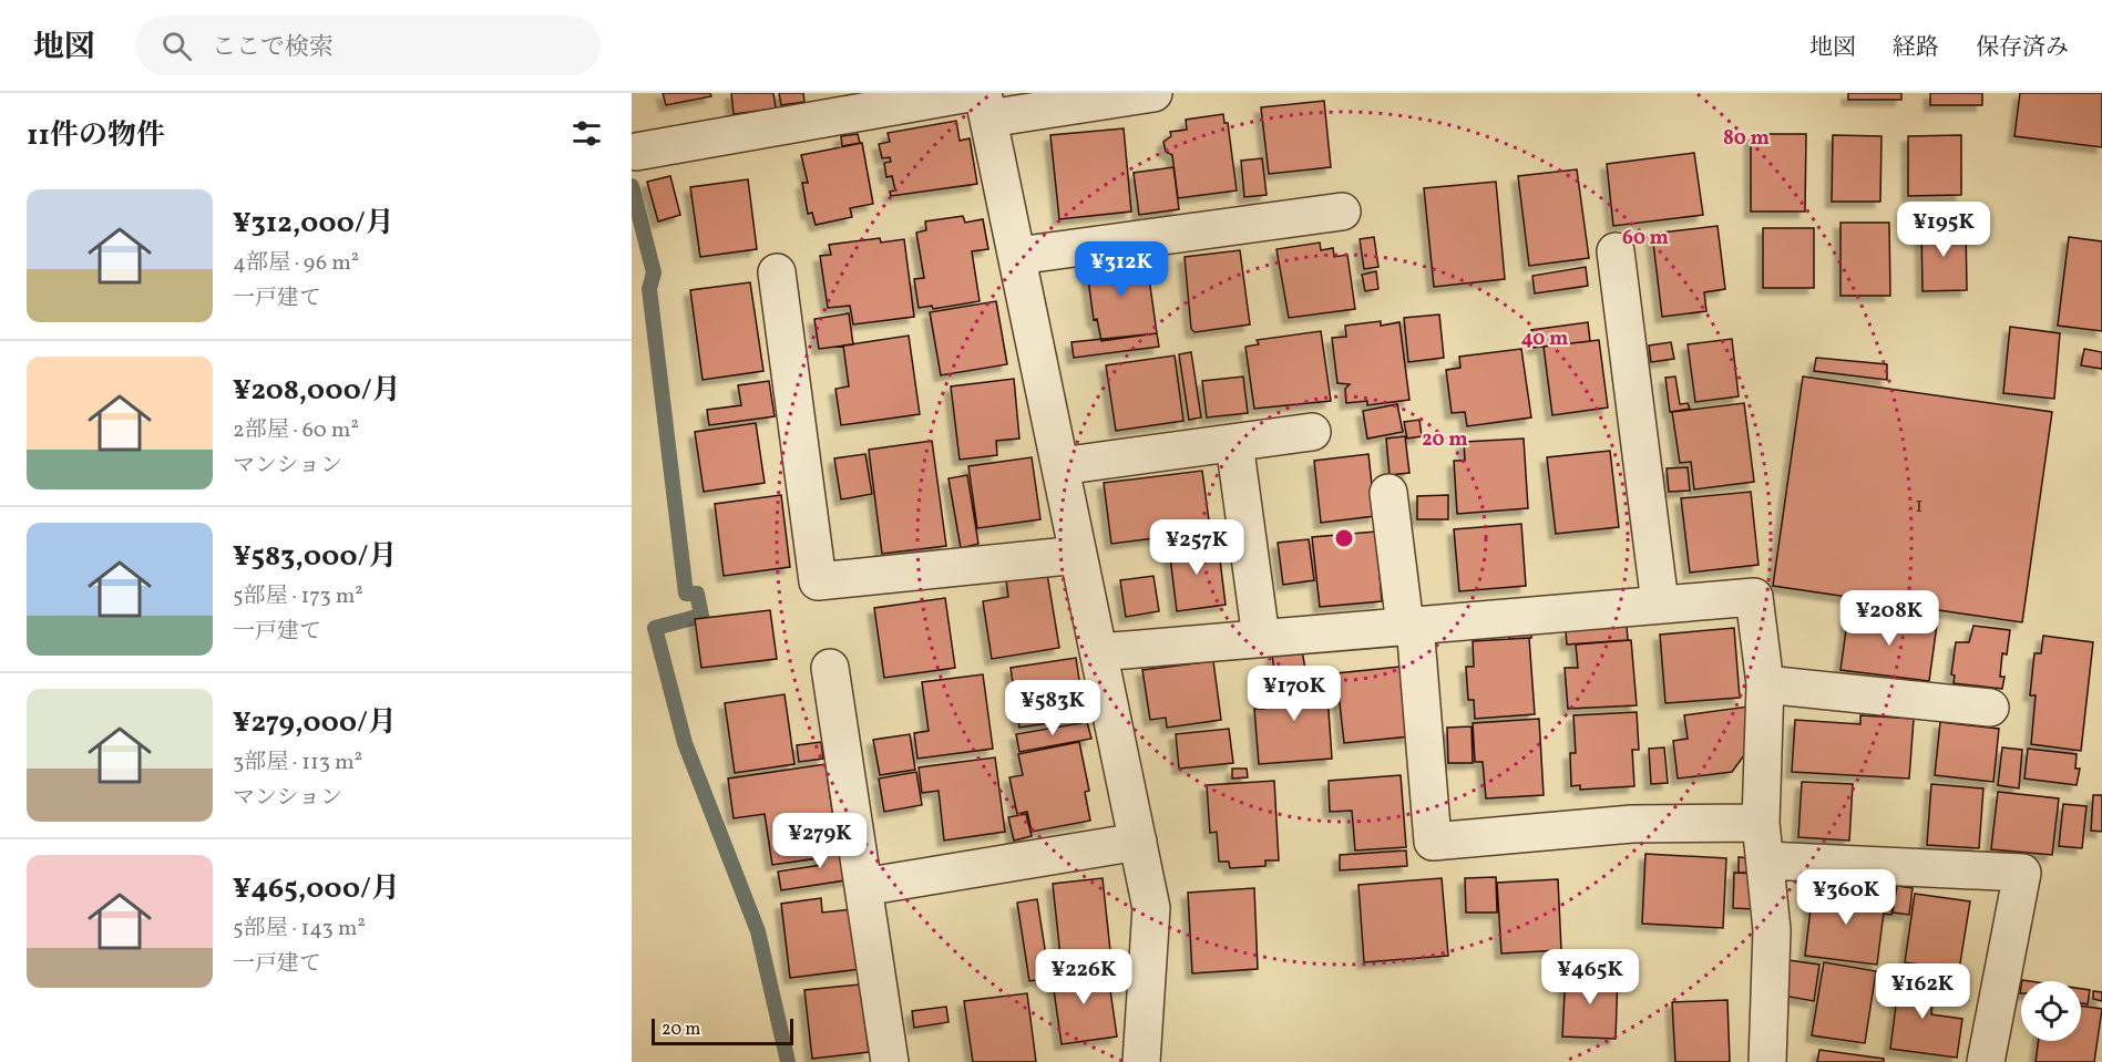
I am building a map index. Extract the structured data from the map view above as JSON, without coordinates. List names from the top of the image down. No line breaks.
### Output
{"house_numbers":["1"],"scale_bar":"20 m","page":{"header":"地図","search":"ここで検索","nav":["地図","経路","保存済み"],"heading":"11件の物件","list":[{"name":"¥312,000/月","note":"4部屋 · 96 m² · 一戸建て"},{"name":"¥208,000/月","note":"2部屋 · 60 m² · マンション"},{"name":"¥583,000/月","note":"5部屋 · 173 m² · 一戸建て"},{"name":"¥279,000/月","note":"3部屋 · 113 m² · マンション"},{"name":"¥465,000/月","note":"5部屋 · 143 m² · 一戸建て"}],"price":["¥195K","¥312K","¥257K","¥208K","¥170K","¥583K","¥279K","¥360K","¥226K","¥465K","¥162K"],"scale":"20 m"},"rings":["80 m","60 m","40 m","20 m"]}
